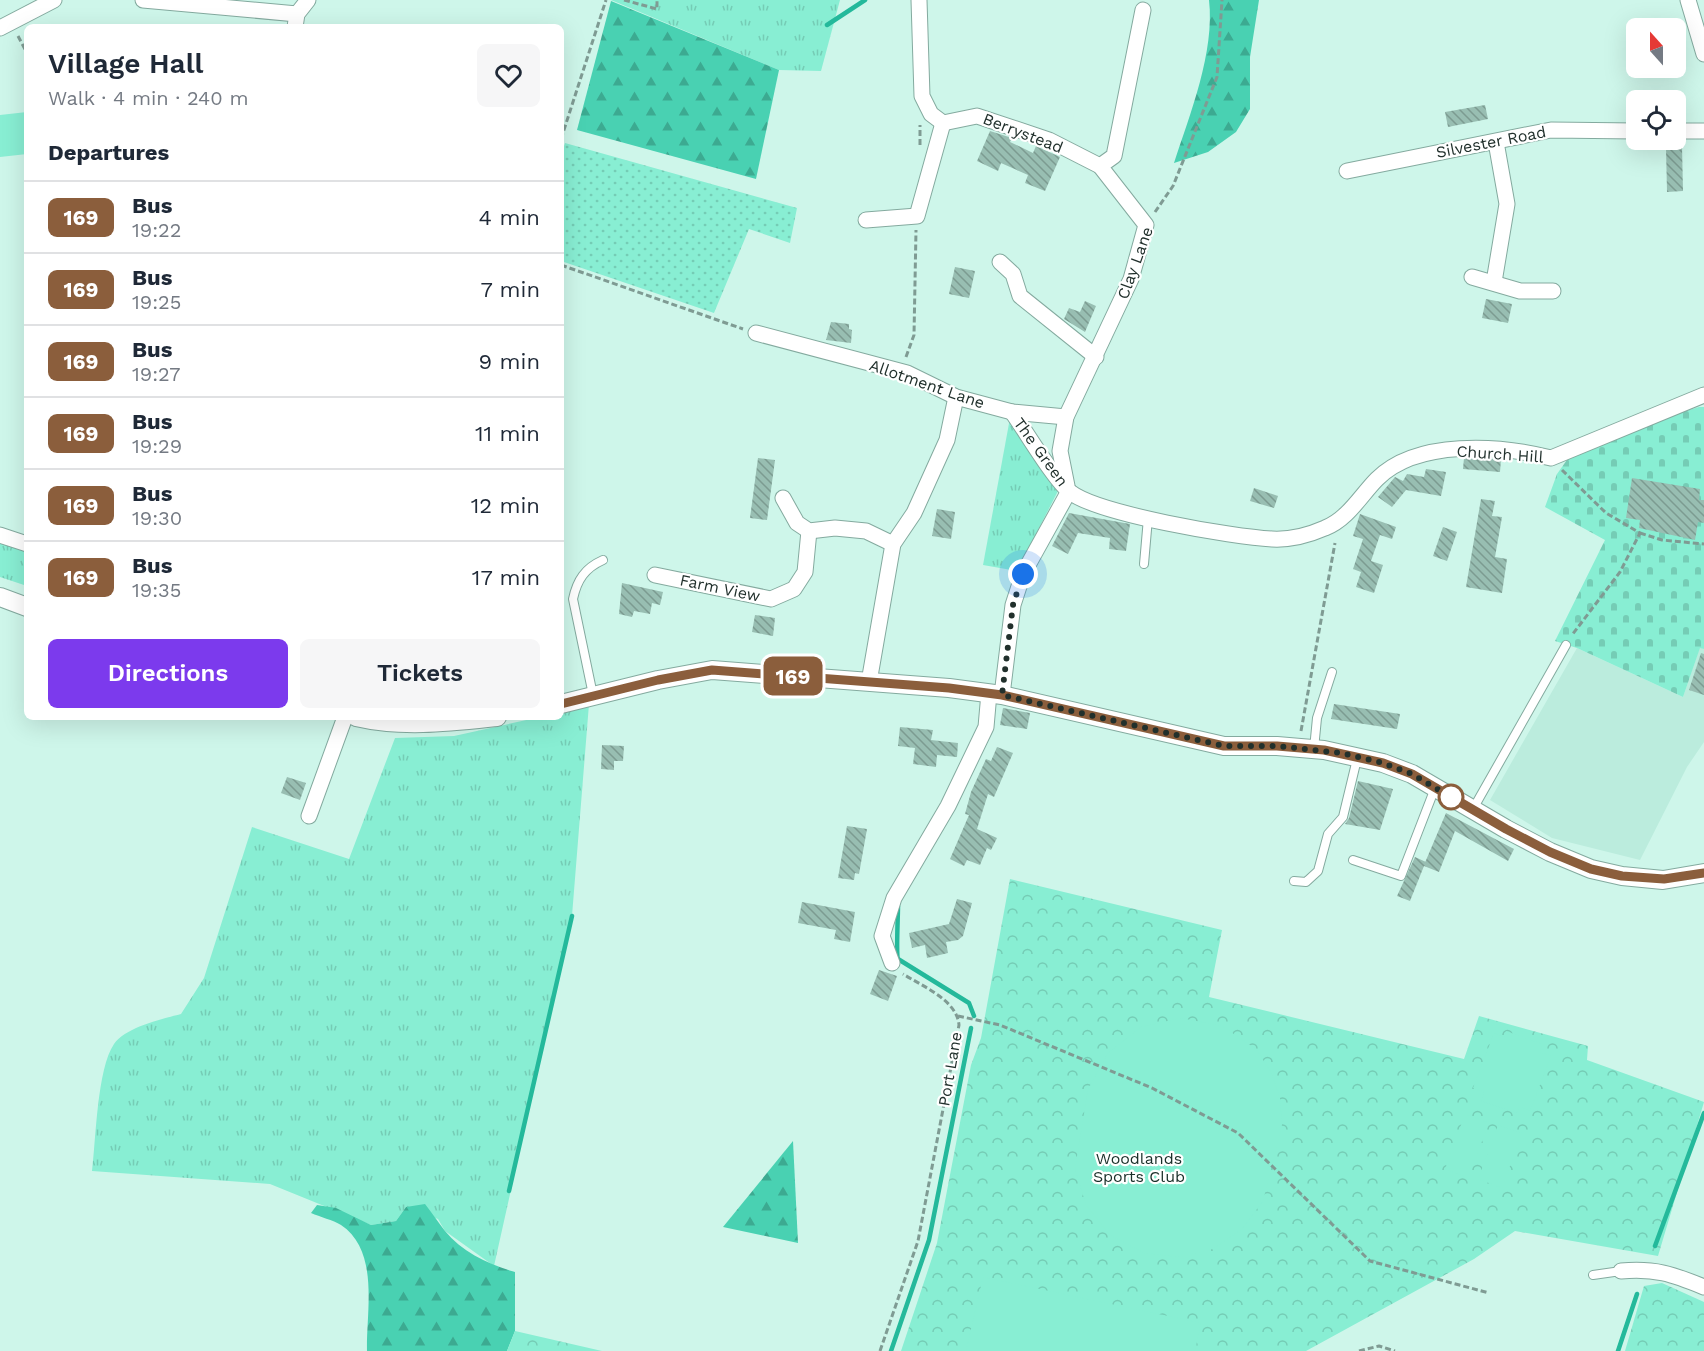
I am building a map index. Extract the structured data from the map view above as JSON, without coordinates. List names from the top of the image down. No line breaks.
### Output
{"streets":{"street":["Berrystead","Silvester Road","Clay Lane","Allotment Lane","The Green","Church Hill","Farm View"],"path":["Port Lane"]},"crossings":[["Clay Lane","Allotment Lane"],["Clay Lane","The Green"],["Clay Lane","Church Hill"],["Allotment Lane","The Green"],["The Green","Church Hill"]],"parks":["Woodlands Sports Club"],"lines":["bus line 169"],"north":"top","page":{"on_map":"169","heading":[["Village Hall","Walk · 4 min · 240 m"],"Departures"],"list":[{"mark":"169","name":"Bus","note":"19:22","value":"4 min"},{"mark":"169","name":"Bus","note":"19:25","value":"7 min"},{"mark":"169","name":"Bus","note":"19:27","value":"9 min"},{"mark":"169","name":"Bus","note":"19:29","value":"11 min"},{"mark":"169","name":"Bus","note":"19:30","value":"12 min"},{"mark":"169","name":"Bus","note":"19:35","value":"17 min"}],"buttons":["Directions","Tickets"]}}
